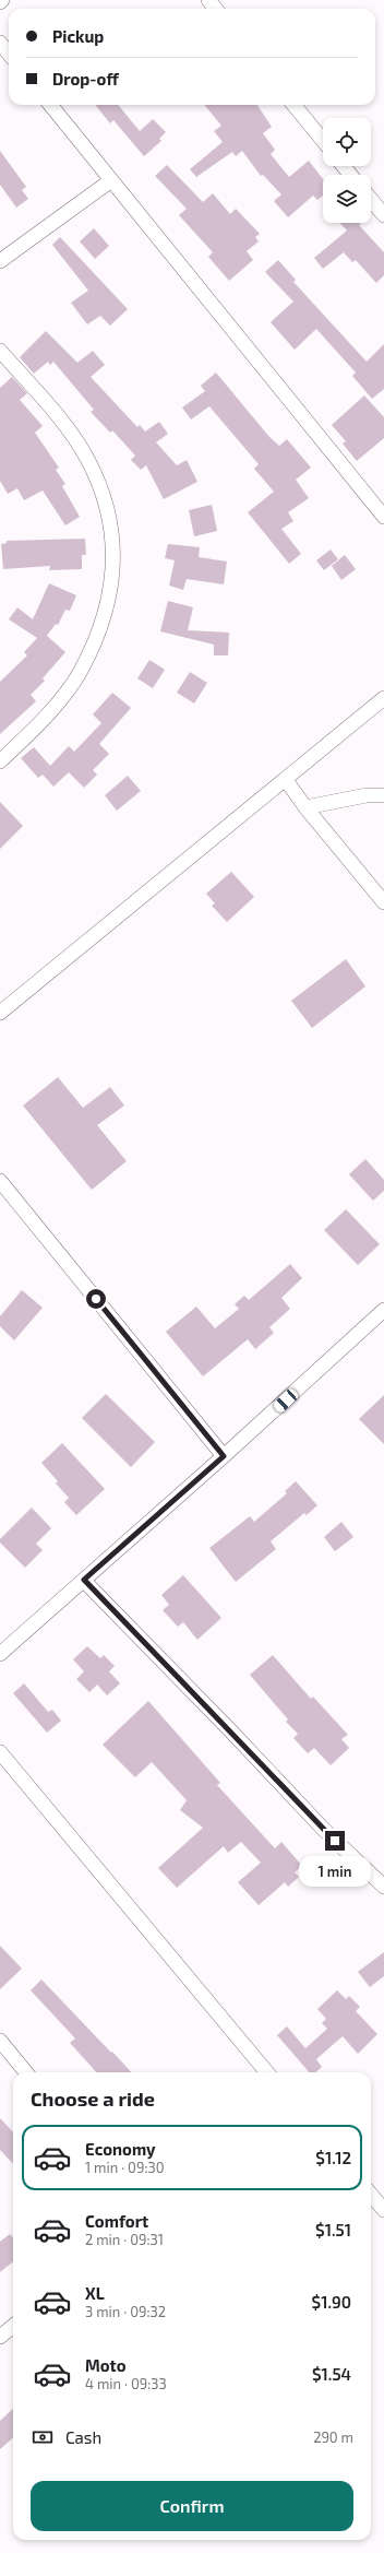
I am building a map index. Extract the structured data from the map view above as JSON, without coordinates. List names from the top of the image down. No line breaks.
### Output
{"page":{"banner":["Pickup","Drop-off"],"bubble":"1 min","heading":"Choose a ride","list":[{"name":"Economy","note":"1 min · 09:30","value":"$1.12"},{"name":"Comfort","note":"2 min · 09:31","value":"$1.51"},{"name":"XL","note":"3 min · 09:32","value":"$1.90"},{"name":"Moto","note":"4 min · 09:33","value":"$1.54"}],"pay":["Cash","290 m"],"buttons":"Confirm"}}
